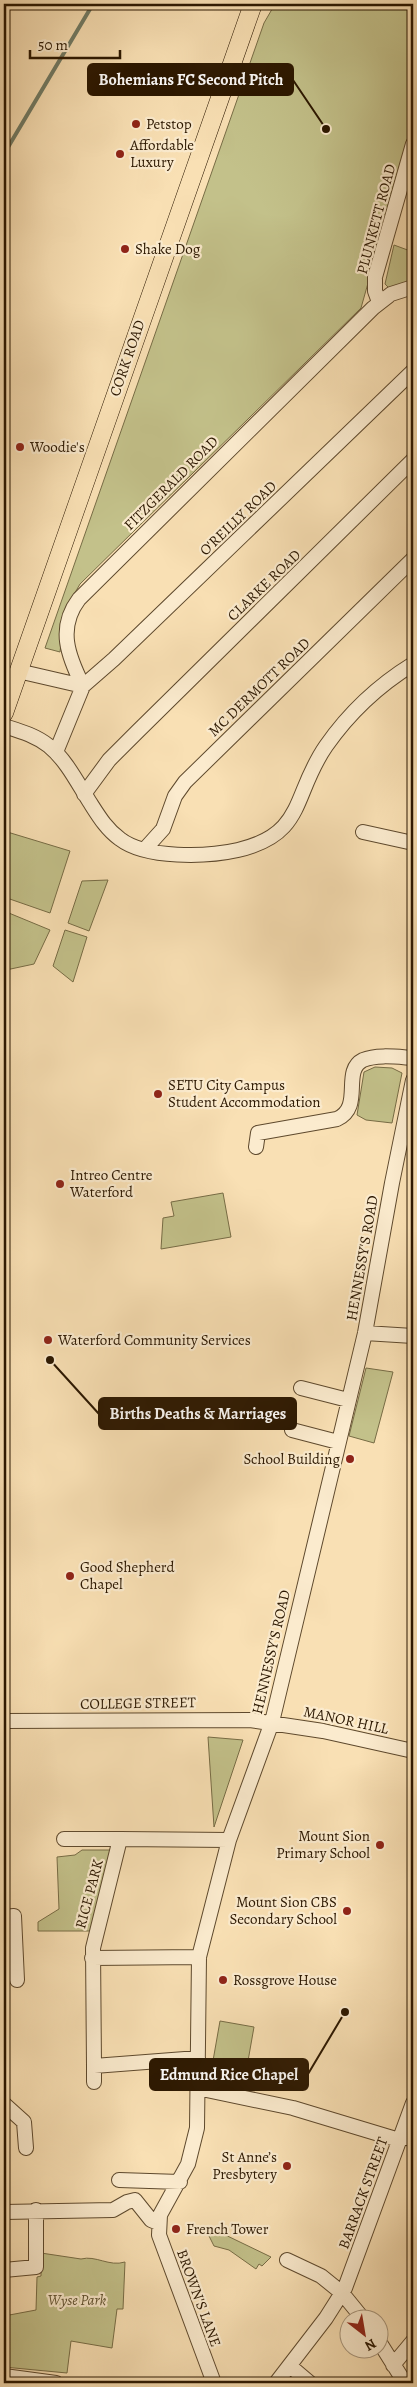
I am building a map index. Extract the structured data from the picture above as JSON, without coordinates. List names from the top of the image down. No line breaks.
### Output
{"streets":{"main road":["CORK ROAD"],"street":["PLUNKETT ROAD","FITZGERALD ROAD","O'REILLY ROAD","CLARKE ROAD","MC DERMOTT ROAD","HENNESSY'S ROAD","COLLEGE STREET","MANOR HILL","RICE PARK","BARRACK STREET","BROWN'S LANE"]},"crossings":[["PLUNKETT ROAD","FITZGERALD ROAD"],["FITZGERALD ROAD","O'REILLY ROAD"],["HENNESSY'S ROAD","COLLEGE STREET"],["HENNESSY'S ROAD","MANOR HILL"],["HENNESSY'S ROAD","RICE PARK"],["HENNESSY'S ROAD","BROWN'S LANE"],["COLLEGE STREET","MANOR HILL"]],"parks":["Wyse Park"],"places":["Petstop","Bohemians FC Second Pitch","Affordable Luxury","Shake Dog","Woodie's","SETU City Campus Student Accommodation","Intreo Centre Waterford","Waterford Community Services","Births Deaths & Marriages","School Building","Good Shepherd Chapel","Mount Sion Primary School","Mount Sion CBS Secondary School","Rossgrove House","Edmund Rice Chapel","St Anne’s Presbytery","French Tower"],"scale_bar":"50 m","north":"bottom right"}
